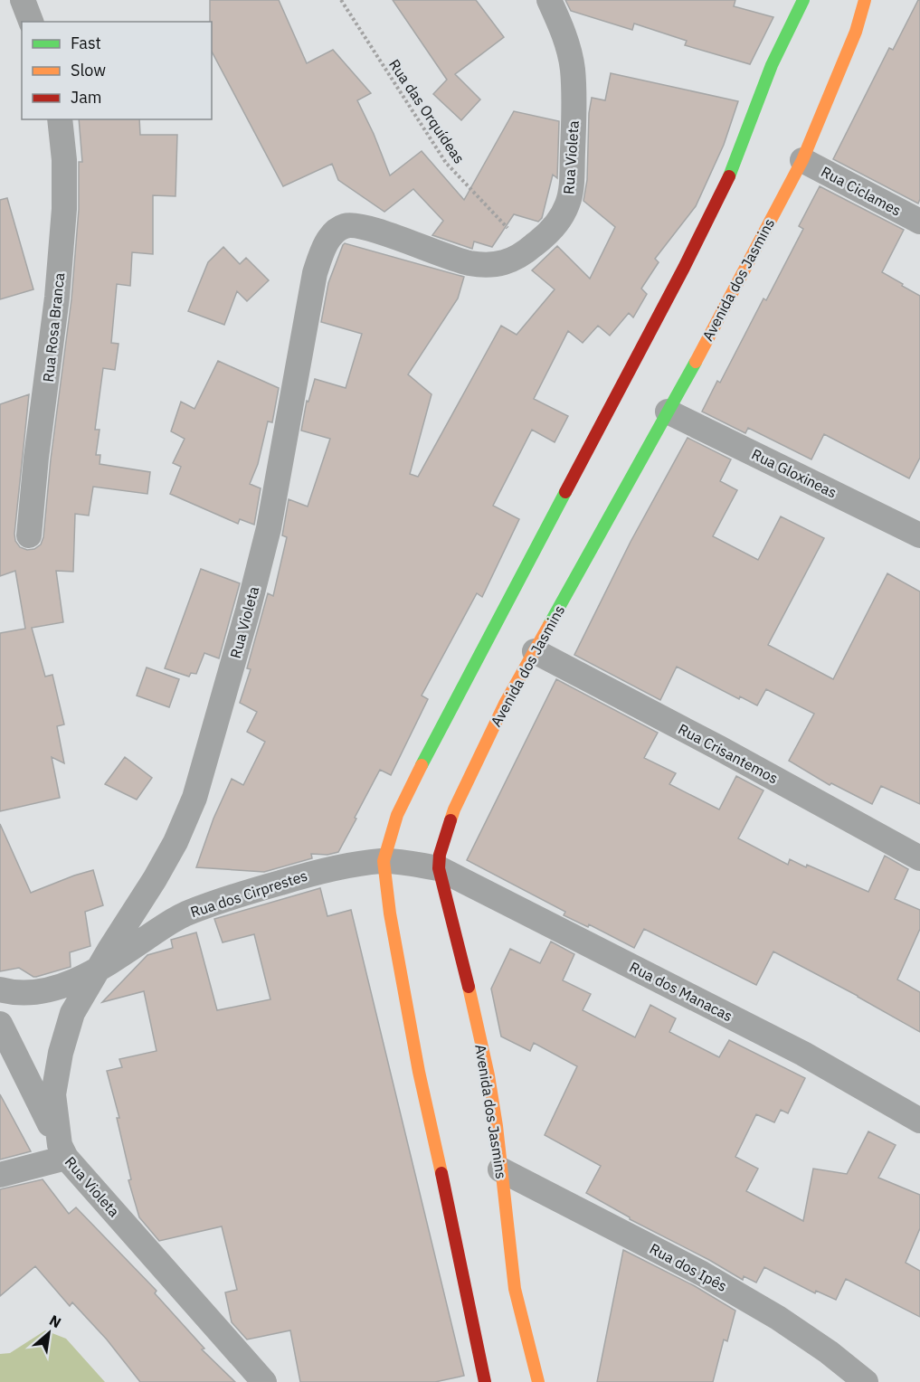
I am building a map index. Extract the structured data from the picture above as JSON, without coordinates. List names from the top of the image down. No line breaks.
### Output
{"streets":{"street":["Rua Violeta","Rua Ciclames","Avenida dos Jasmins","Rua Rosa Branca","Rua Gloxineas","Rua Crisantemos","Rua dos Cirprestes","Rua dos Manacas","Rua dos Ipês"],"path":["Rua das Orquídeas"]},"crossings":[["Rua das Orquídeas","Rua Violeta"],["Rua Violeta","Rua dos Cirprestes"],["Rua Ciclames","Avenida dos Jasmins"],["Avenida dos Jasmins","Rua Gloxineas"],["Avenida dos Jasmins","Rua Crisantemos"],["Avenida dos Jasmins","Rua dos Cirprestes"],["Avenida dos Jasmins","Rua dos Manacas"],["Avenida dos Jasmins","Rua dos Ipês"],["Rua dos Cirprestes","Rua dos Manacas"]],"legend":["Fast","Slow","Jam"],"north":"top right"}
